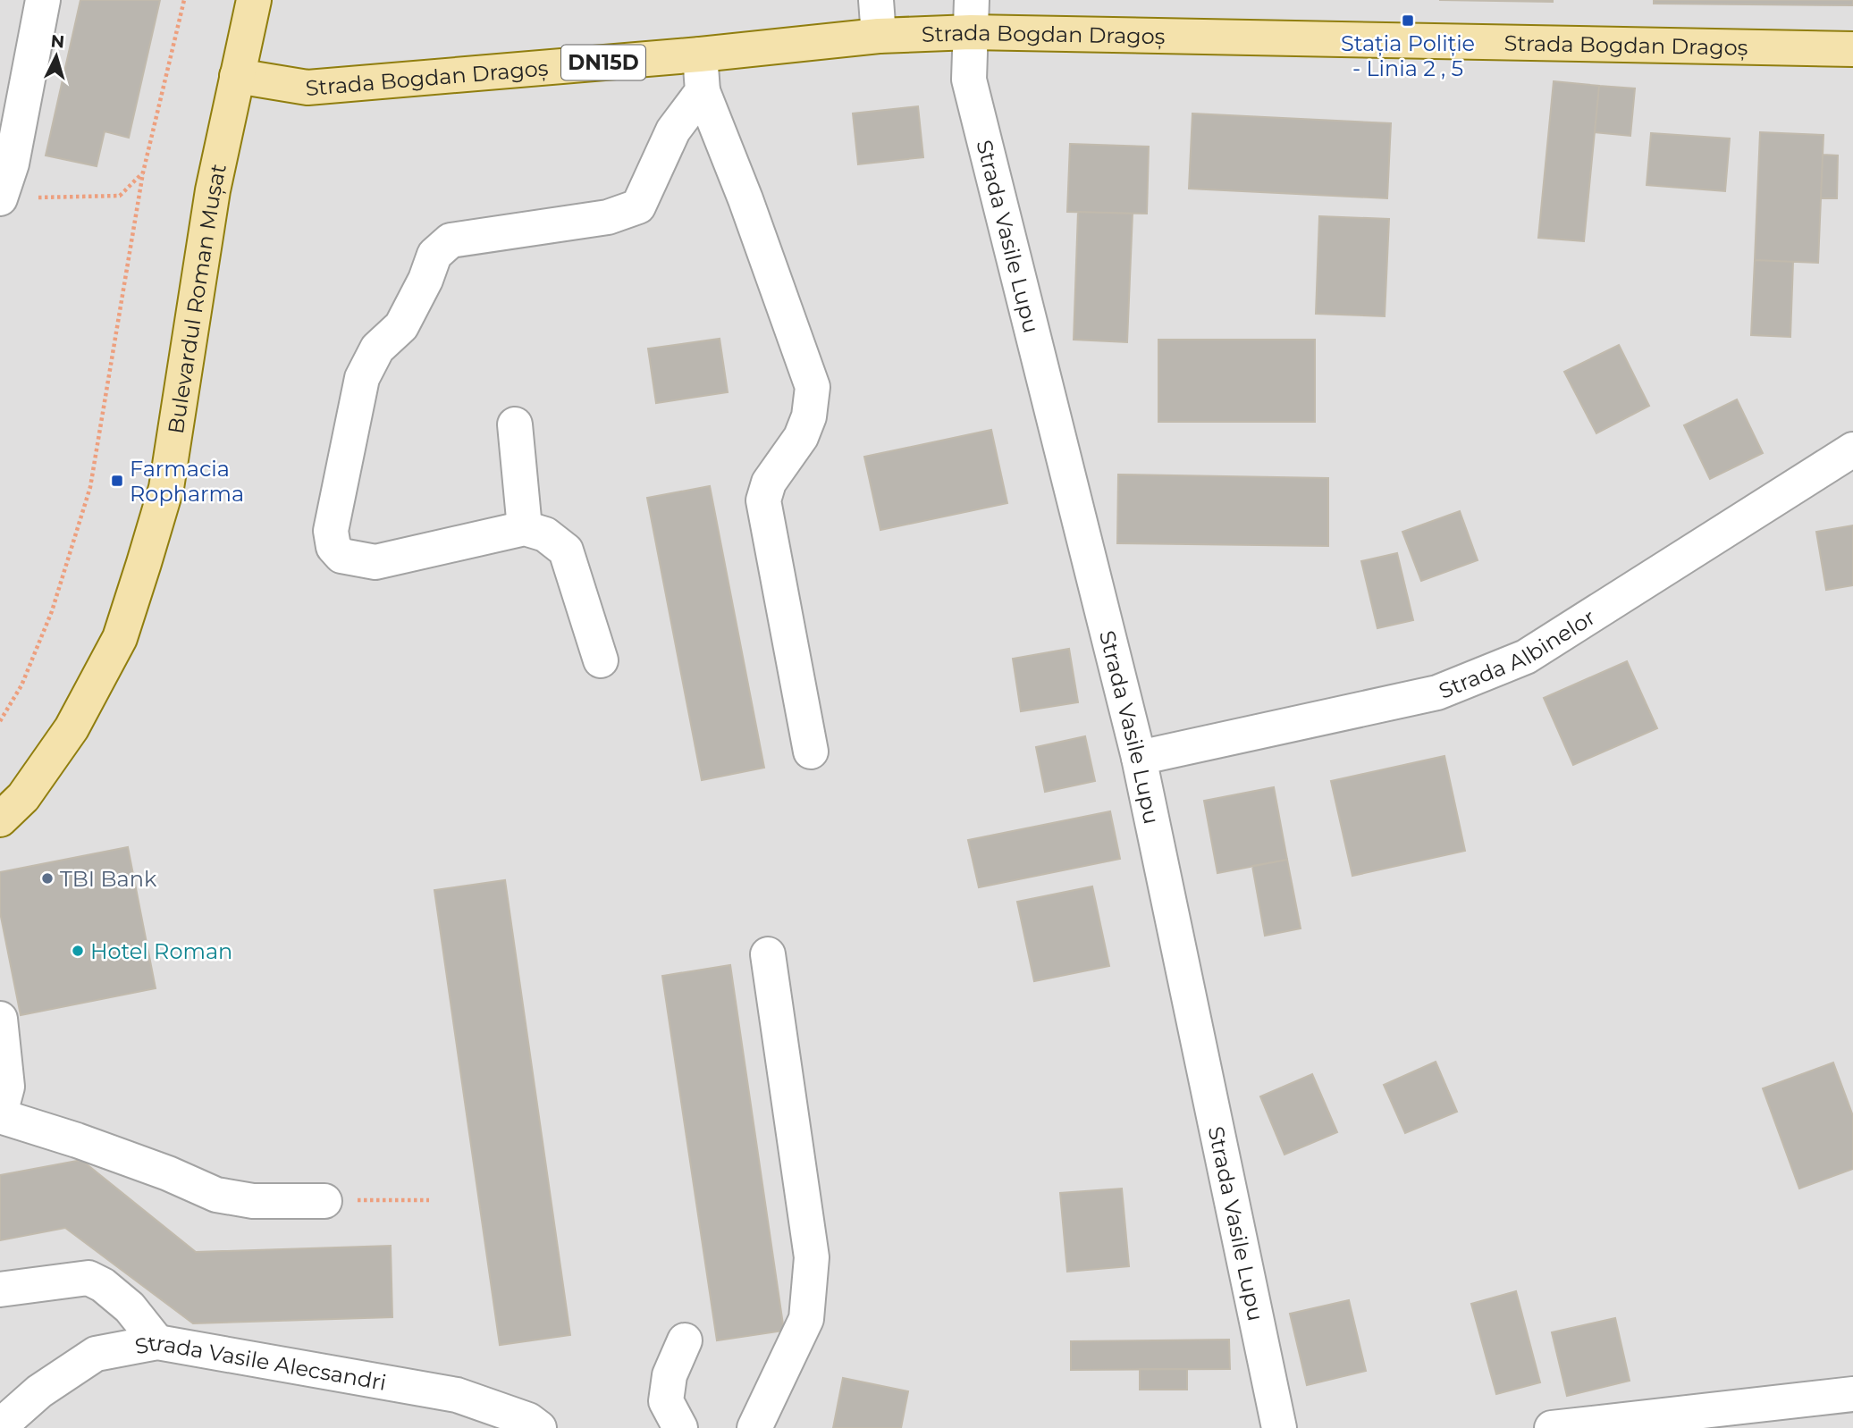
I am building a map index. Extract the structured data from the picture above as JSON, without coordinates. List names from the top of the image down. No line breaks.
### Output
{"streets":{"main road":["Strada Bogdan Dragoș","DN15D","Bulevardul Roman Mușat"],"street":["Strada Vasile Lupu","Strada Albinelor","Strada Vasile Alecsandri"]},"crossings":[["Strada Bogdan Dragoș","Strada Vasile Lupu"],["Strada Bogdan Dragoș","Bulevardul Roman Mușat"],["Strada Vasile Lupu","Strada Albinelor"]],"places":{"transit":["Stația Poliție - Linia 2 , 5","Farmacia Ropharma"],"other":["TBI Bank","Hotel Roman"]},"north":"top"}
